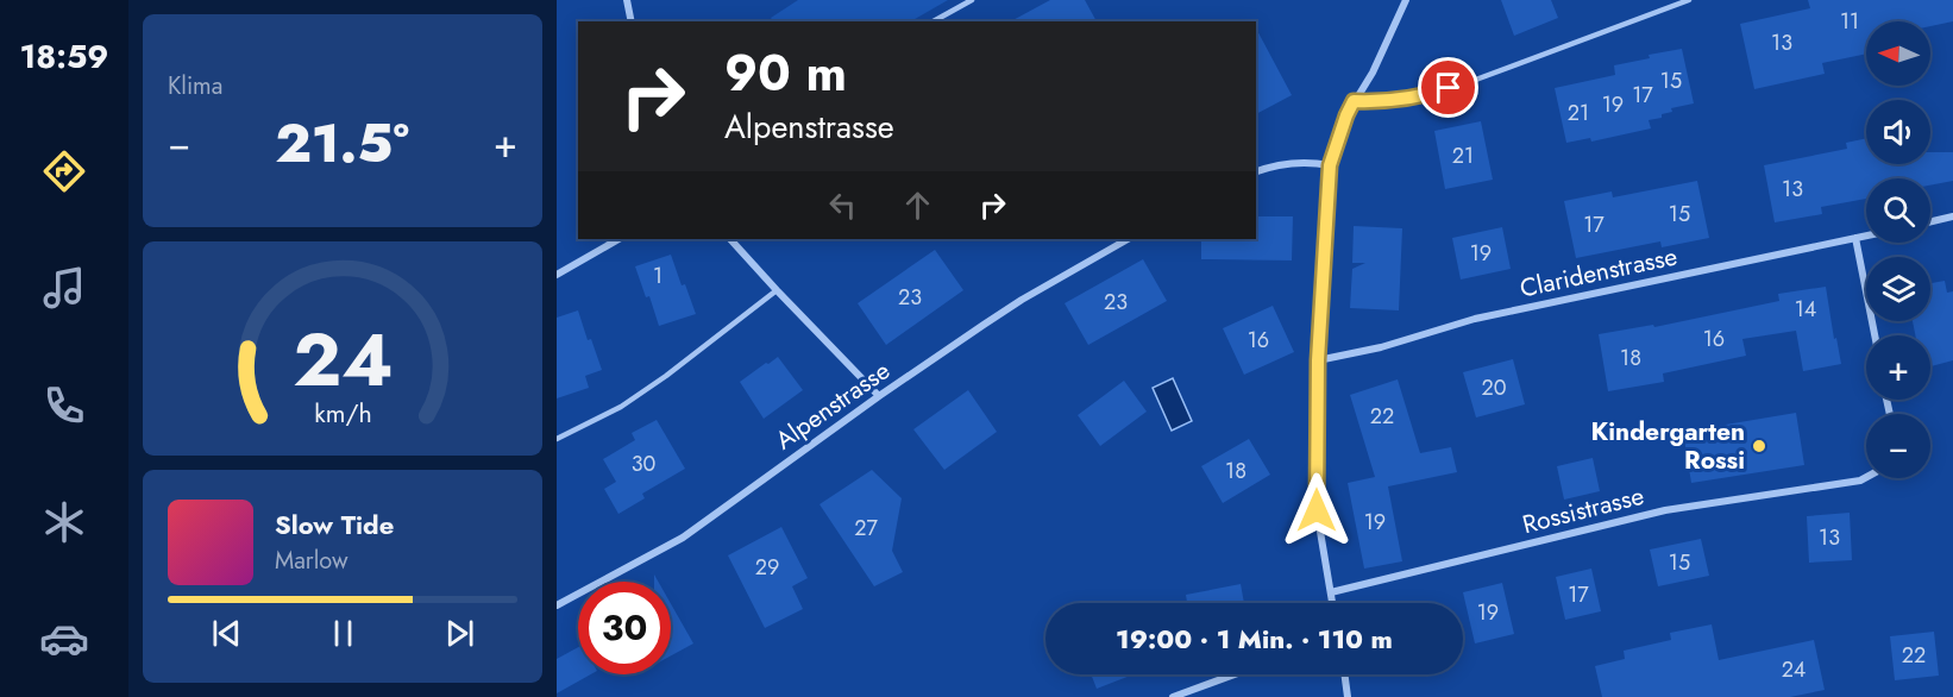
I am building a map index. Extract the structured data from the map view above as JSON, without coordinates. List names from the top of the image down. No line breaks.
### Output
{"streets":{"street":["Claridenstrasse","Alpenstrasse","Rossistrasse"]},"places":["Kindergarten Rossi"],"house_numbers":["11","13","15","17","19","21","21","13","15","17","19","1","23","23","14","16","16","18","20","22","30","18","19","27","13","15","29","17","19","22","24"],"north":"left","page":{"tabs":"18:59","tile":"Klima","map_buttons":["+","−"],"turn":["90 m","Alpenstrasse"],"heat":["−","21.5°","+"],"song":["Slow Tide","Marlow"],"limit":"30","trip":"19:00 · 1 Min. · 110 m","gauge":["24","km/h"]}}
